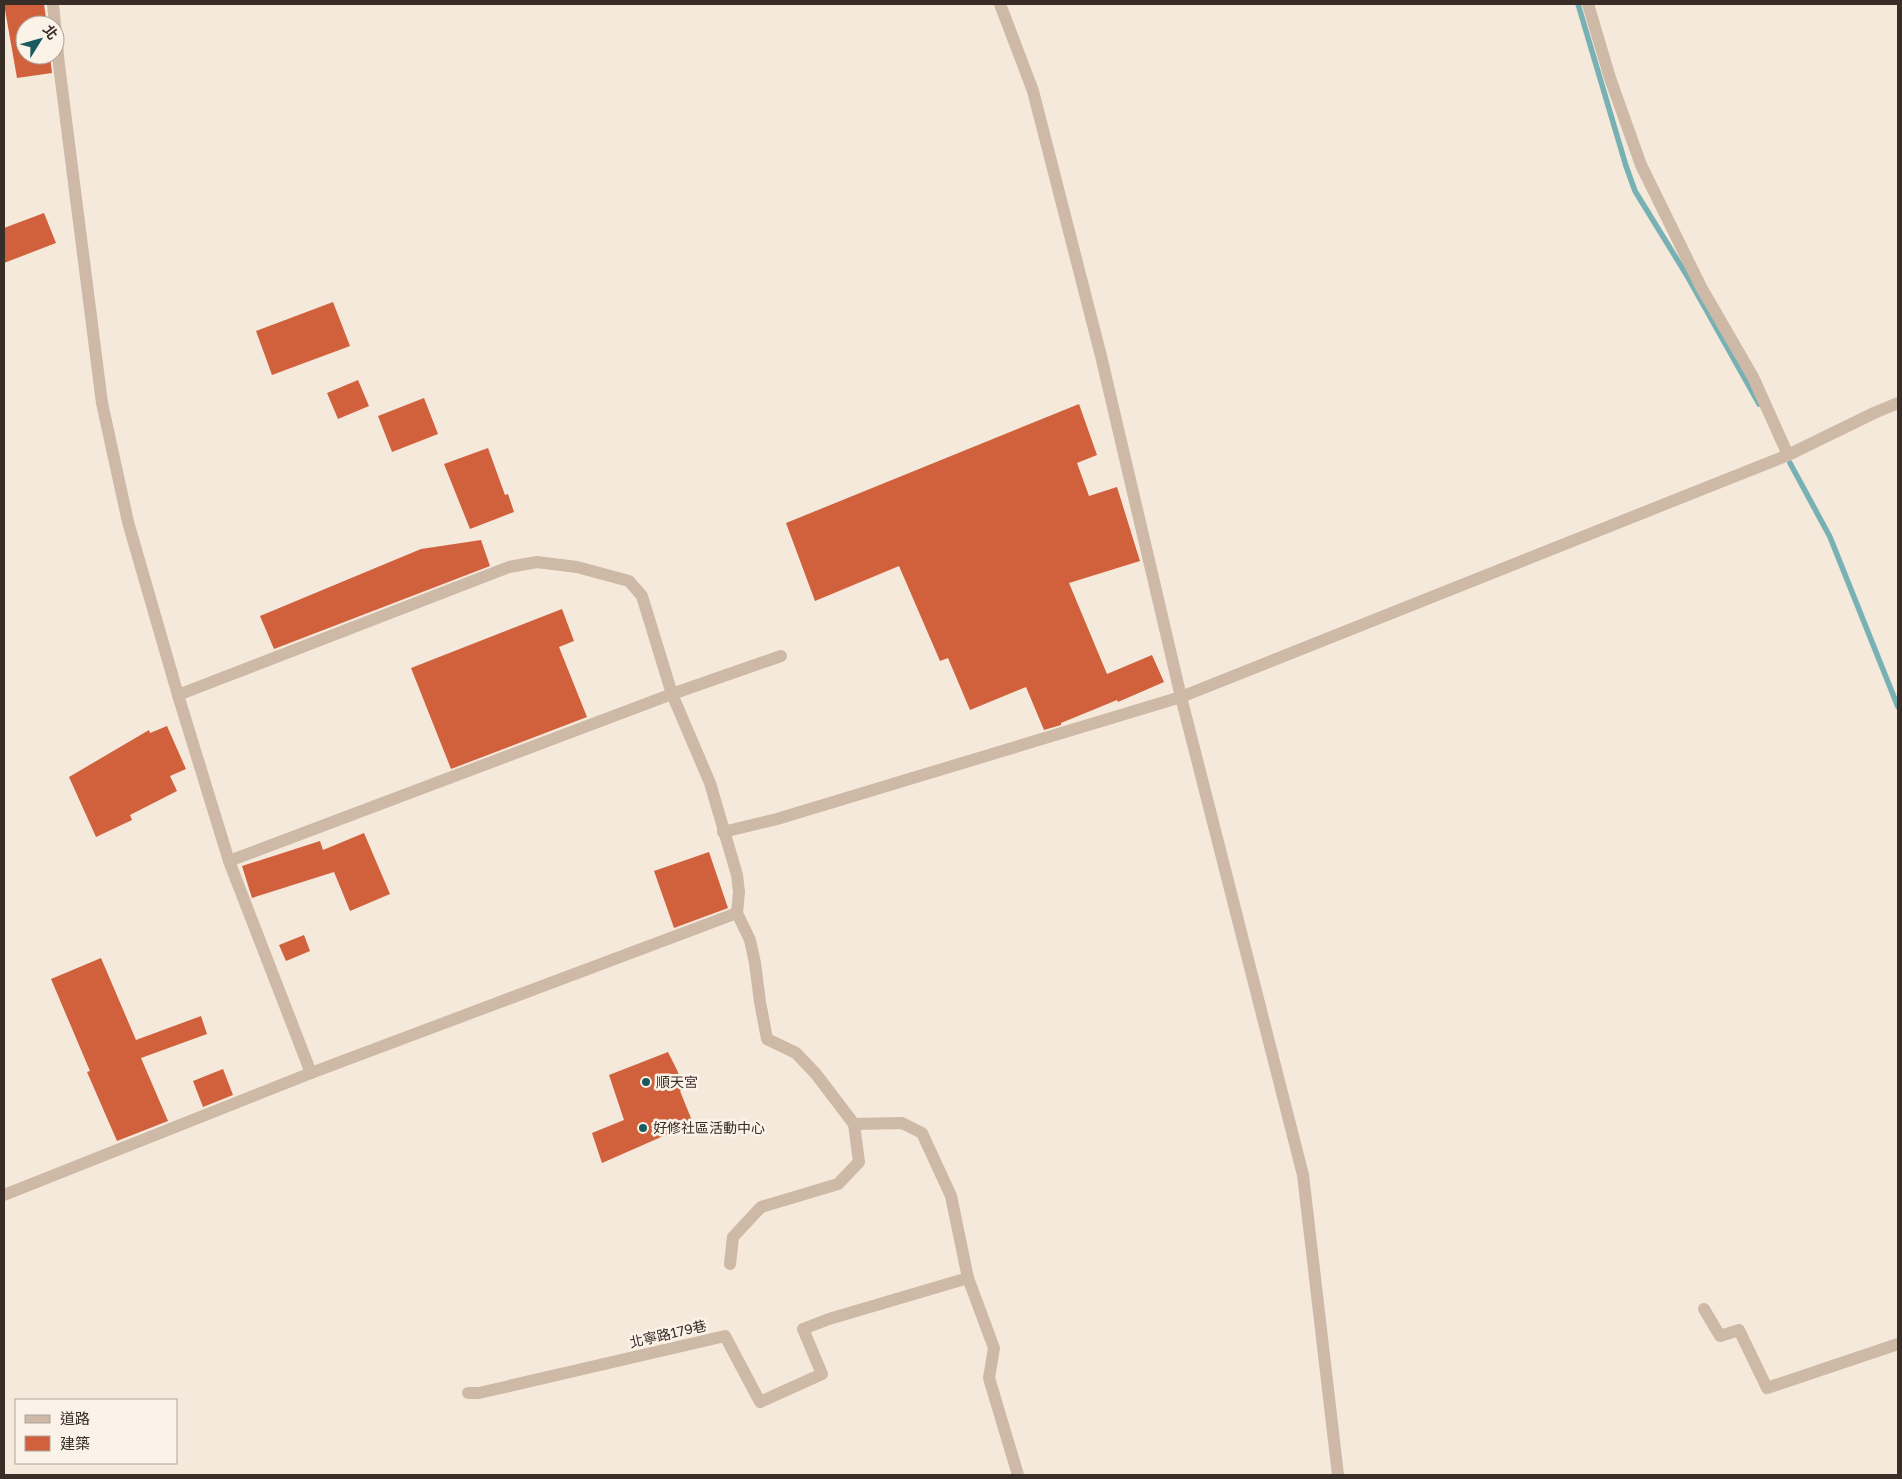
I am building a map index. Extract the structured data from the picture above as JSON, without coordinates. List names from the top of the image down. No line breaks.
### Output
{"streets":{"street":["北寧路179巷"]},"places":["順天宮","好修社區活動中心"],"legend":["道路","建築"],"north":"top right"}
